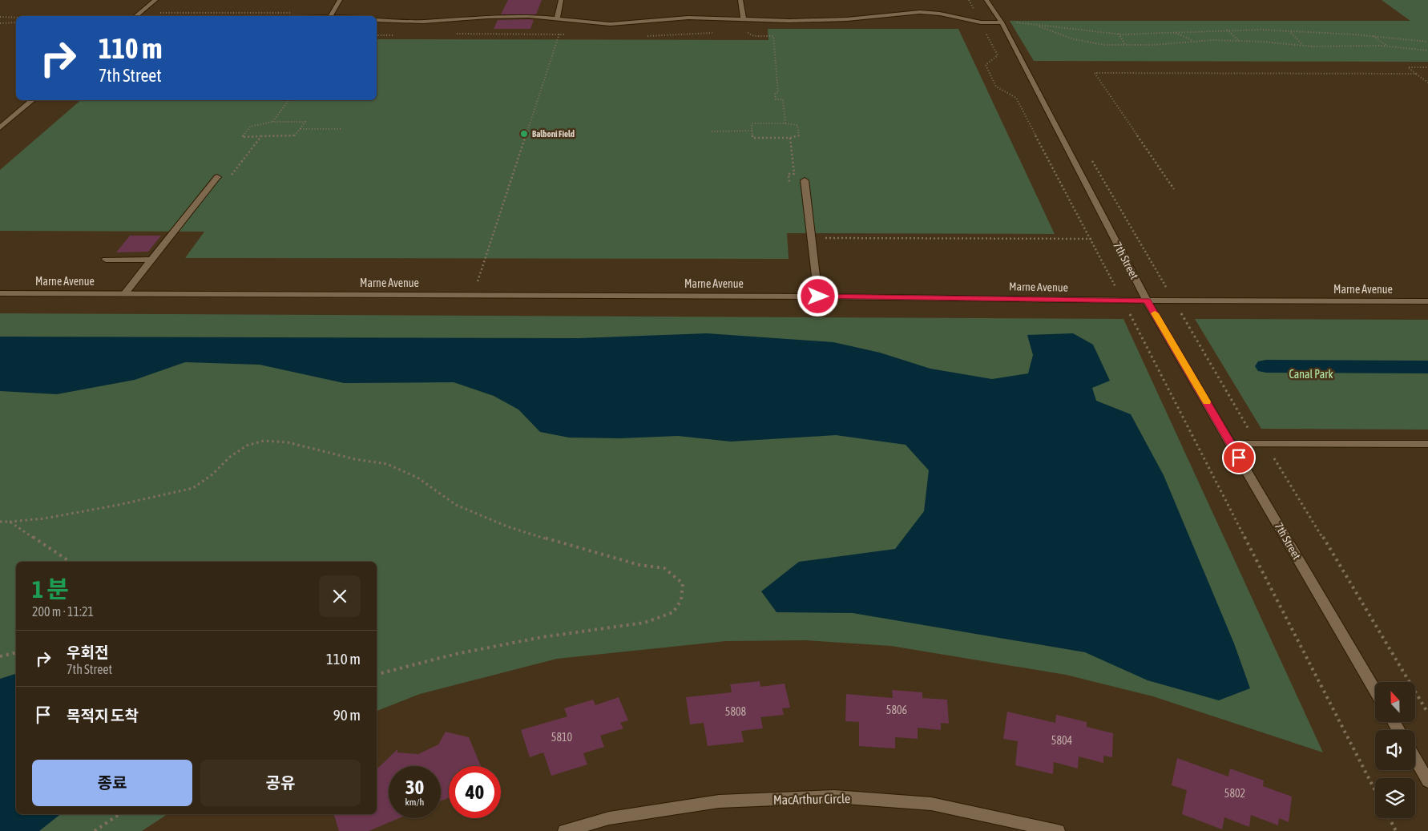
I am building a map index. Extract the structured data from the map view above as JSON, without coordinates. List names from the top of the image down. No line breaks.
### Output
{"streets":{"street":["7th Street","Marne Avenue","MacArthur Circle"]},"crossings":[["7th Street","Marne Avenue"]],"parks":["Canal Park"],"places":["Balboni Field"],"house_numbers":["5806","5808","5810","5804","5802"],"north":"top","page":{"turn":["110 m","7th Street"],"heading":["1 분","200 m · 11:21"],"list":[{"name":"우회전","note":"7th Street","value":"110 m"},{"name":"목적지 도착","value":"90 m"}],"buttons":["종료","공유"],"speed":"30 km/h","limit":"40"}}
